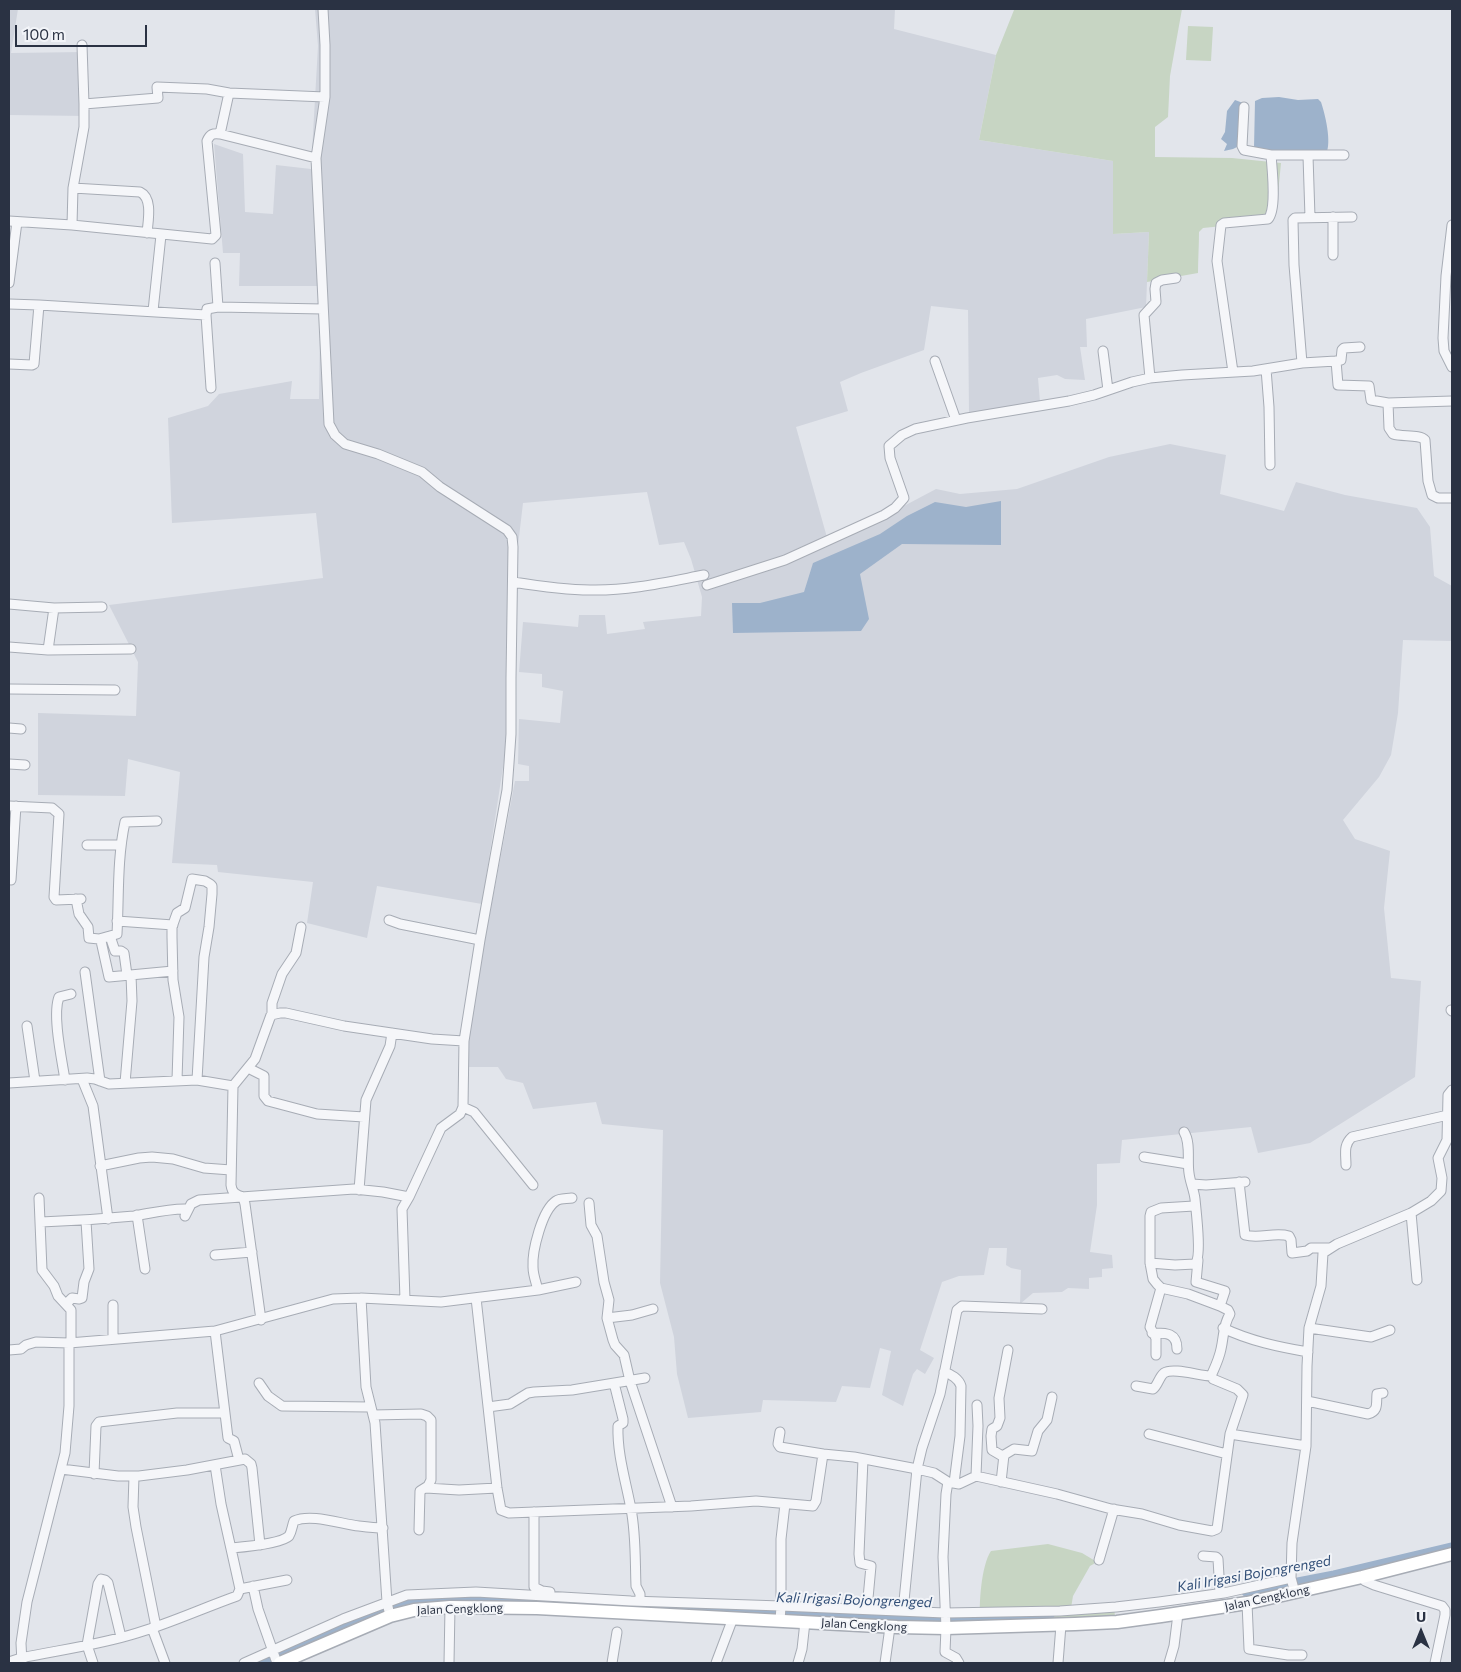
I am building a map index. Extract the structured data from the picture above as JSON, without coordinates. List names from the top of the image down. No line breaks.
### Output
{"streets":{"main road":["Jalan Cengklong"]},"water":["Kali Irigasi Bojongrenged"],"scale_bar":"100 m","north":"top"}
